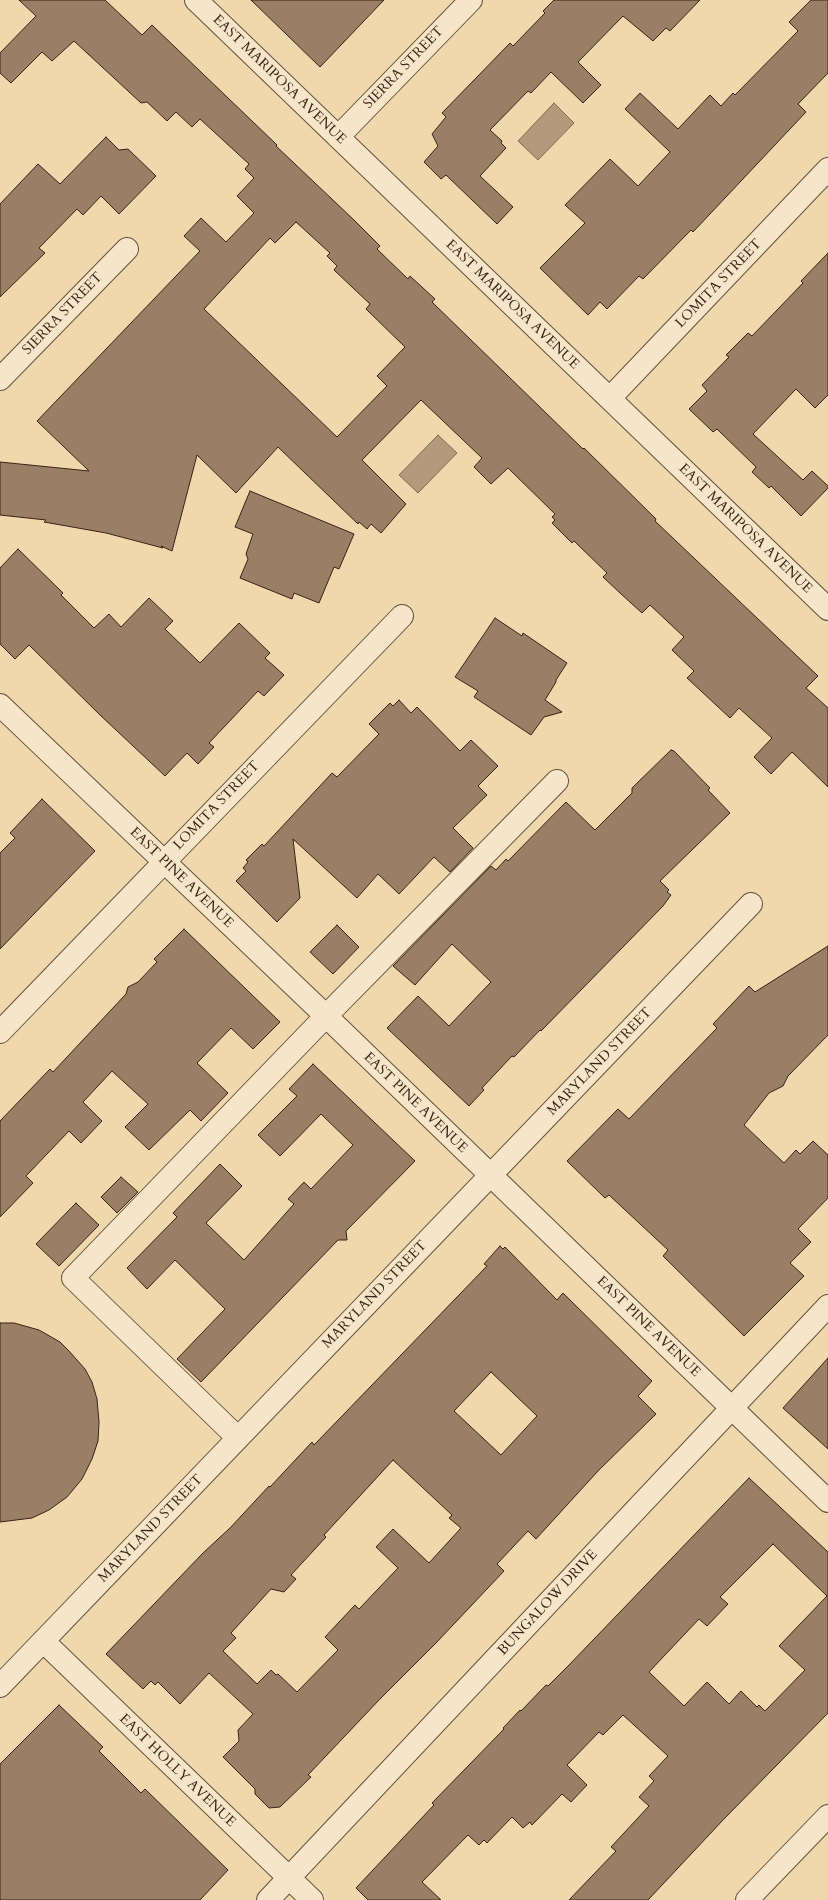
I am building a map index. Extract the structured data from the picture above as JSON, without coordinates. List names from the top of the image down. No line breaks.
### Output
{"streets":{"street":["SIERRA STREET","EAST MARIPOSA AVENUE","LOMITA STREET","EAST PINE AVENUE","MARYLAND STREET","BUNGALOW DRIVE","EAST HOLLY AVENUE"]},"crossings":[["SIERRA STREET","EAST MARIPOSA AVENUE"],["EAST MARIPOSA AVENUE","LOMITA STREET"],["LOMITA STREET","EAST PINE AVENUE"],["EAST PINE AVENUE","MARYLAND STREET"],["EAST PINE AVENUE","BUNGALOW DRIVE"],["MARYLAND STREET","EAST HOLLY AVENUE"],["BUNGALOW DRIVE","EAST HOLLY AVENUE"]]}
